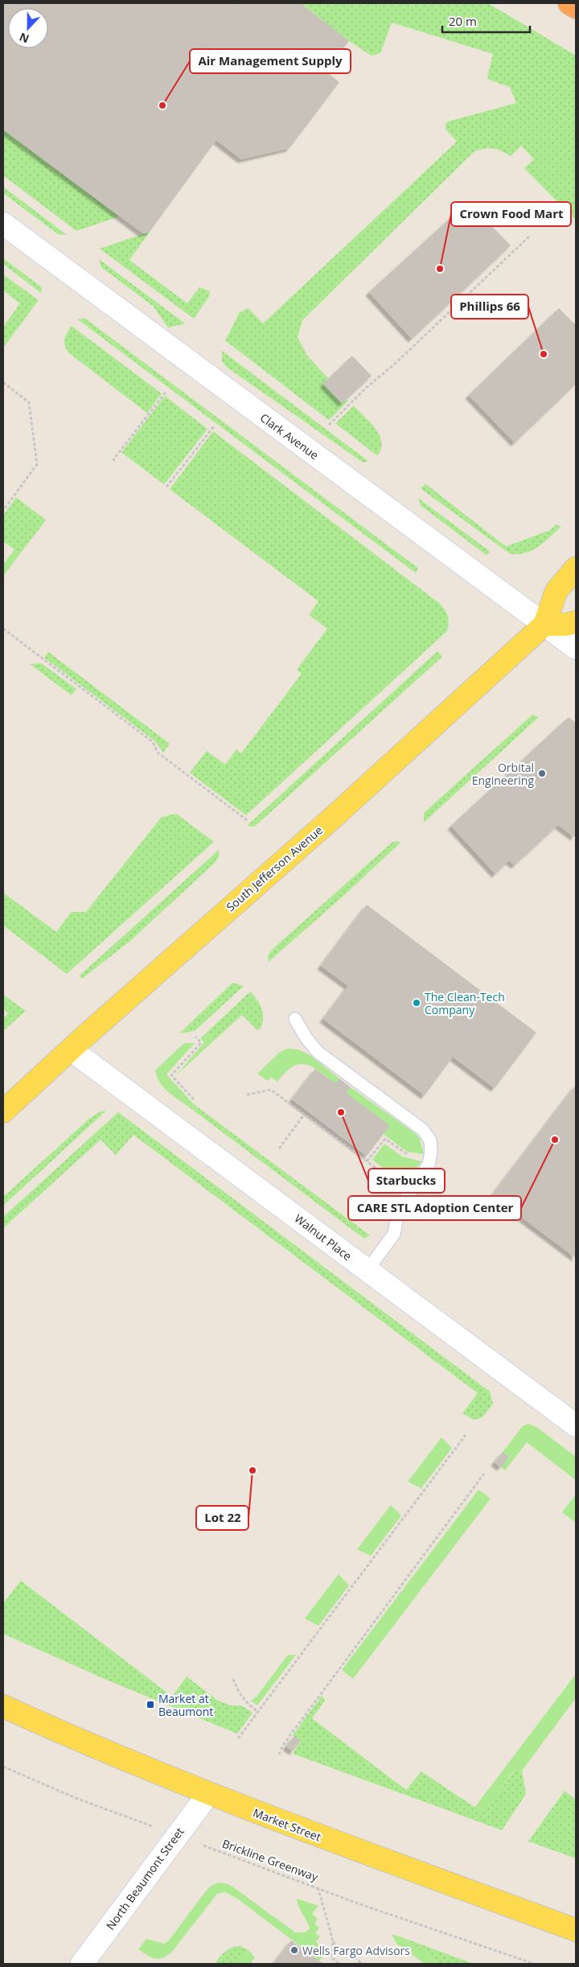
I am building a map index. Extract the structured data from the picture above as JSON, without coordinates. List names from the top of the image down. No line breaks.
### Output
{"streets":{"main road":["South Jefferson Avenue","Market Street"],"street":["Clark Avenue","Walnut Place","North Beaumont Street"],"path":["Brickline Greenway"]},"crossings":[["Clark Avenue","South Jefferson Avenue"],["South Jefferson Avenue","Walnut Place"],["Market Street","North Beaumont Street"],["Brickline Greenway","North Beaumont Street"]],"places":{"other":["Air Management Supply","Crown Food Mart","Phillips 66","Orbital Engineering","The Clean-Tech Company","Starbucks","CARE STL Adoption Center","Lot 22","Wells Fargo Advisors"],"transit":["Market at Beaumont"]},"scale_bar":"20 m","north":"bottom"}
